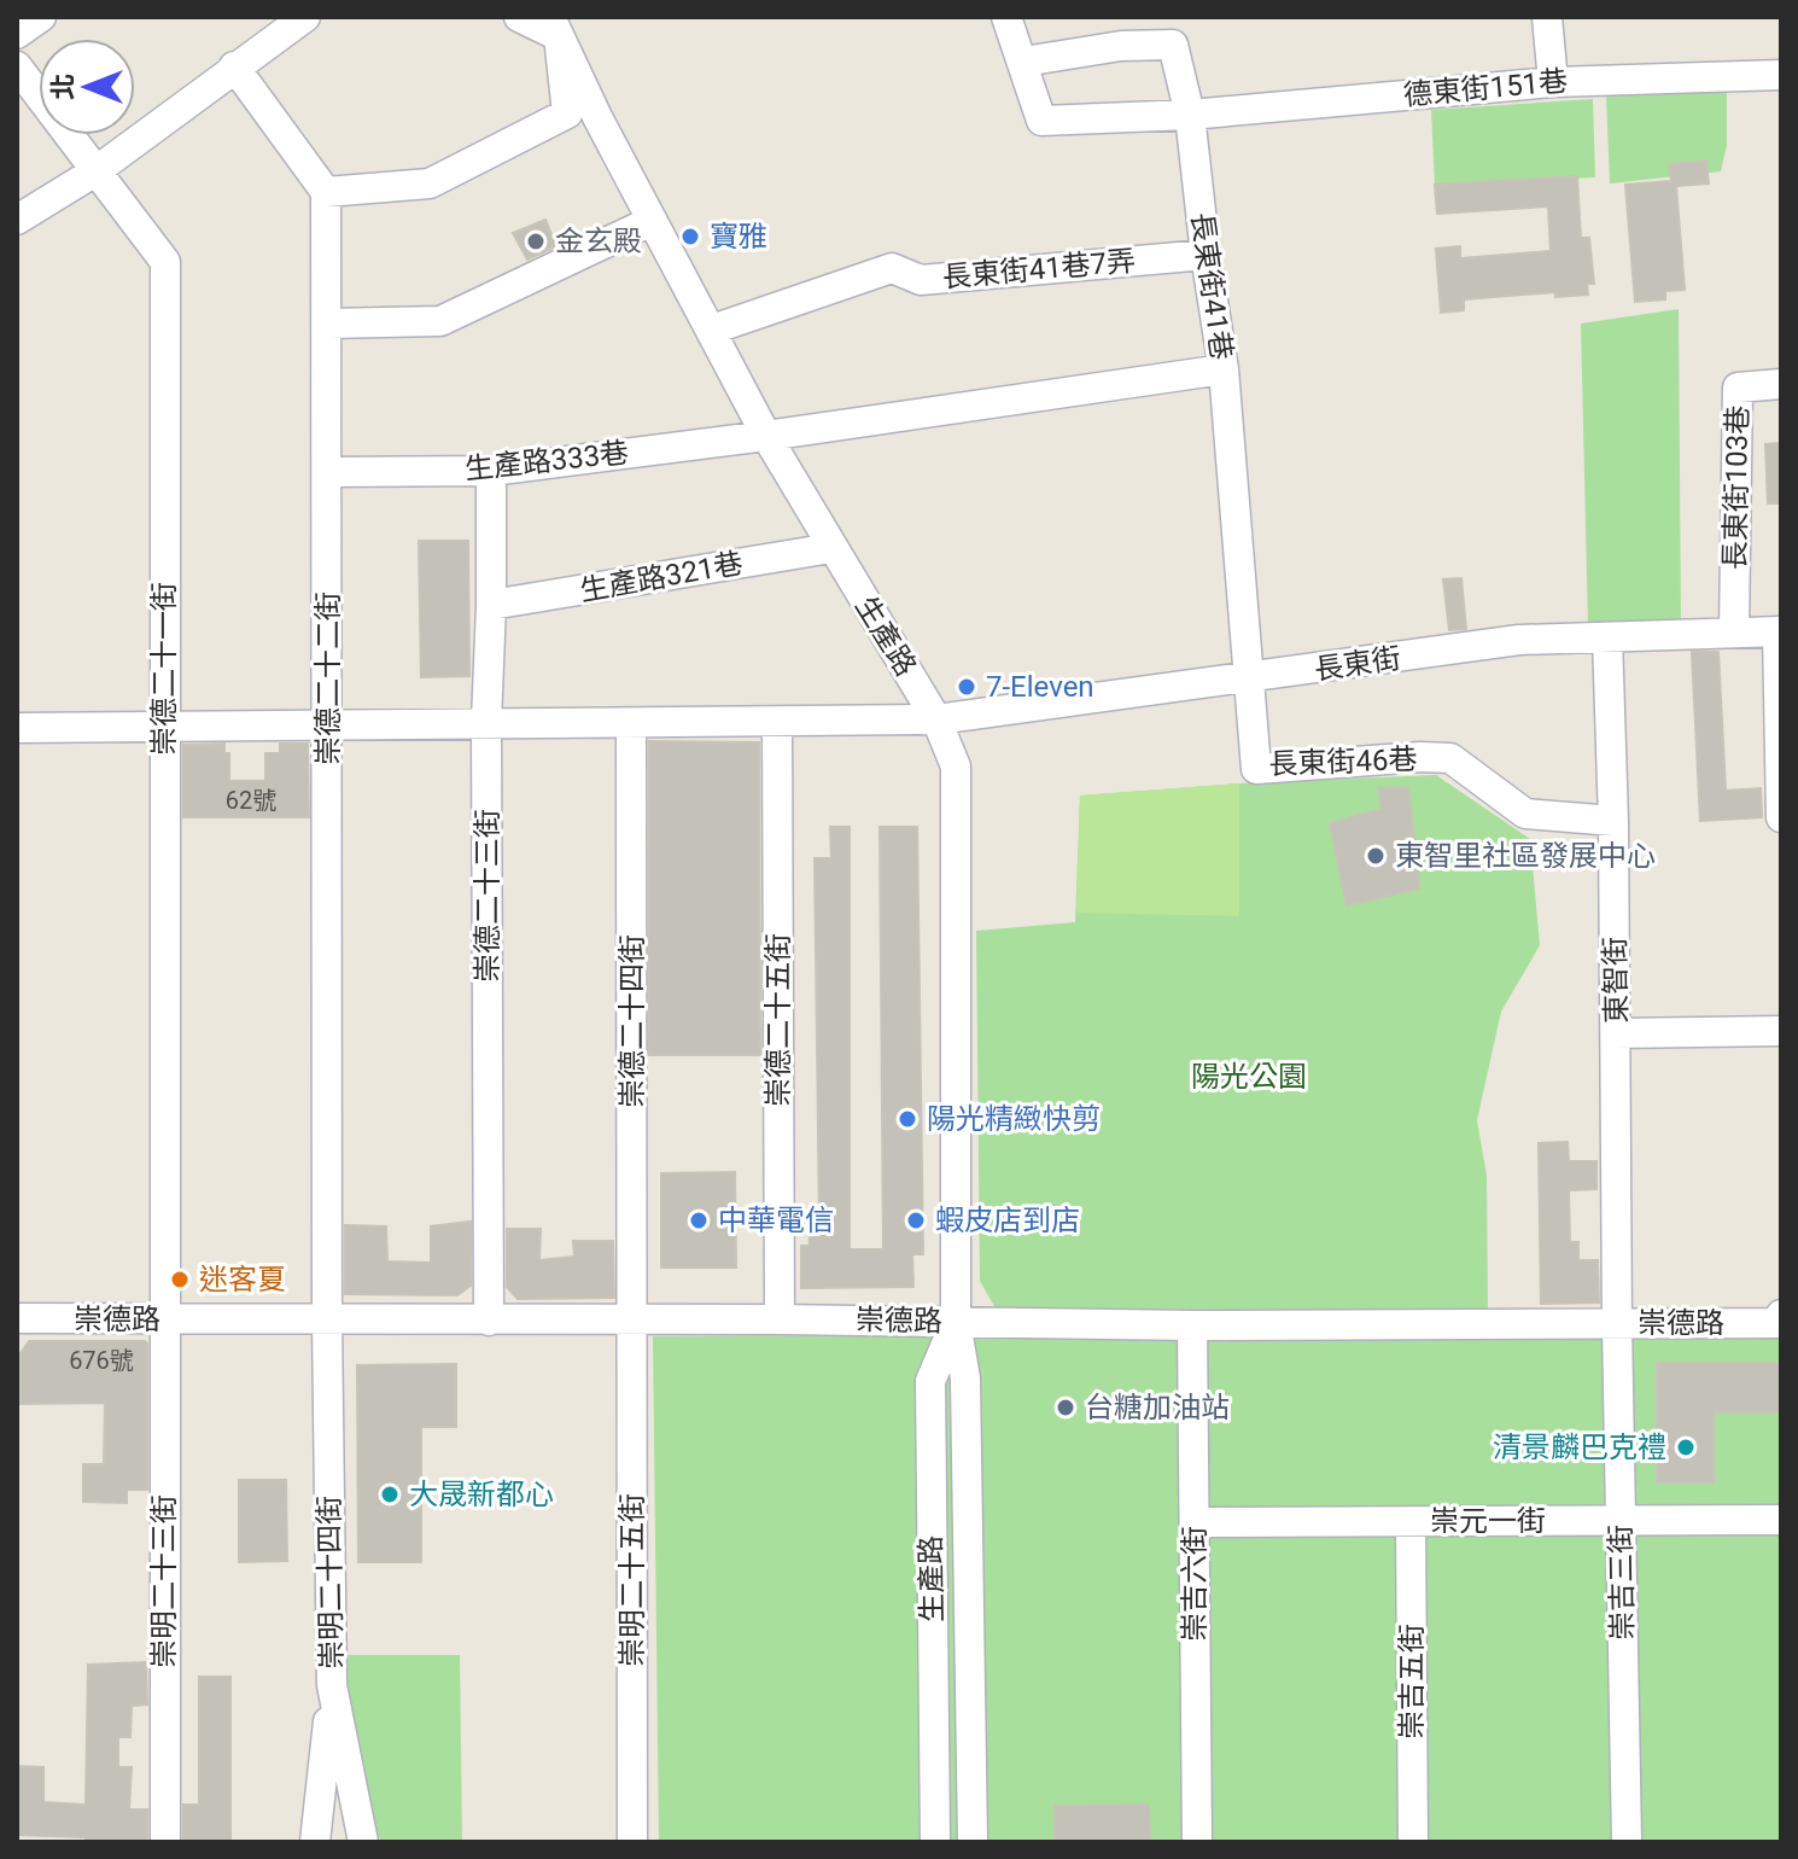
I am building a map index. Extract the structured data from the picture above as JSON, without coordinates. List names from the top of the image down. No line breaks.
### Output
{"streets":{"street":["德東街151巷","長東街41巷7弄","長東街41巷","生產路333巷","長東街103巷","生產路321巷","生產路","長東街","崇德二十一街","崇德二十二街","長東街46巷","崇德二十三街","東智街","崇德二十五街","崇德二十四街","崇德路","崇元一街","崇明二十五街","崇明二十三街","崇明二十四街","崇吉三街","崇吉六街","崇吉五街"]},"crossings":[["德東街151巷","長東街41巷"],["長東街41巷7弄","長東街41巷"],["長東街41巷7弄","生產路"],["長東街41巷","生產路333巷"],["長東街41巷","長東街"],["長東街41巷","長東街46巷"],["生產路333巷","生產路"],["生產路333巷","崇德二十二街"],["生產路333巷","崇德二十三街"],["長東街103巷","長東街"],["生產路321巷","生產路"],["生產路321巷","崇德二十三街"],["生產路","長東街"],["生產路","崇德路"],["長東街","崇德二十一街"],["長東街","崇德二十二街"],["長東街","長東街46巷"],["長東街","崇德二十三街"],["長東街","東智街"],["長東街","崇德二十五街"],["長東街","崇德二十四街"],["崇德二十一街","崇德路"],["崇德二十一街","崇明二十三街"],["崇德二十二街","崇德路"],["崇德二十二街","崇明二十四街"],["長東街46巷","東智街"],["崇德二十三街","崇德路"],["東智街","崇德路"],["東智街","崇吉三街"],["崇德二十五街","崇德路"],["崇德二十四街","崇德路"],["崇德二十四街","崇明二十五街"],["崇德路","崇明二十五街"],["崇德路","崇明二十三街"],["崇德路","崇明二十四街"],["崇德路","崇吉三街"],["崇德路","崇吉六街"],["崇元一街","崇吉三街"],["崇元一街","崇吉六街"],["崇元一街","崇吉五街"]],"parks":["陽光公園"],"places":["寶雅","金玄殿","7-Eleven","東智里社區發展中心","陽光精緻快剪","中華電信","蝦皮店到店","迷客夏","台糖加油站","清景麟巴克禮","大晟新都心"],"house_numbers":["62號","676號"],"north":"left"}
